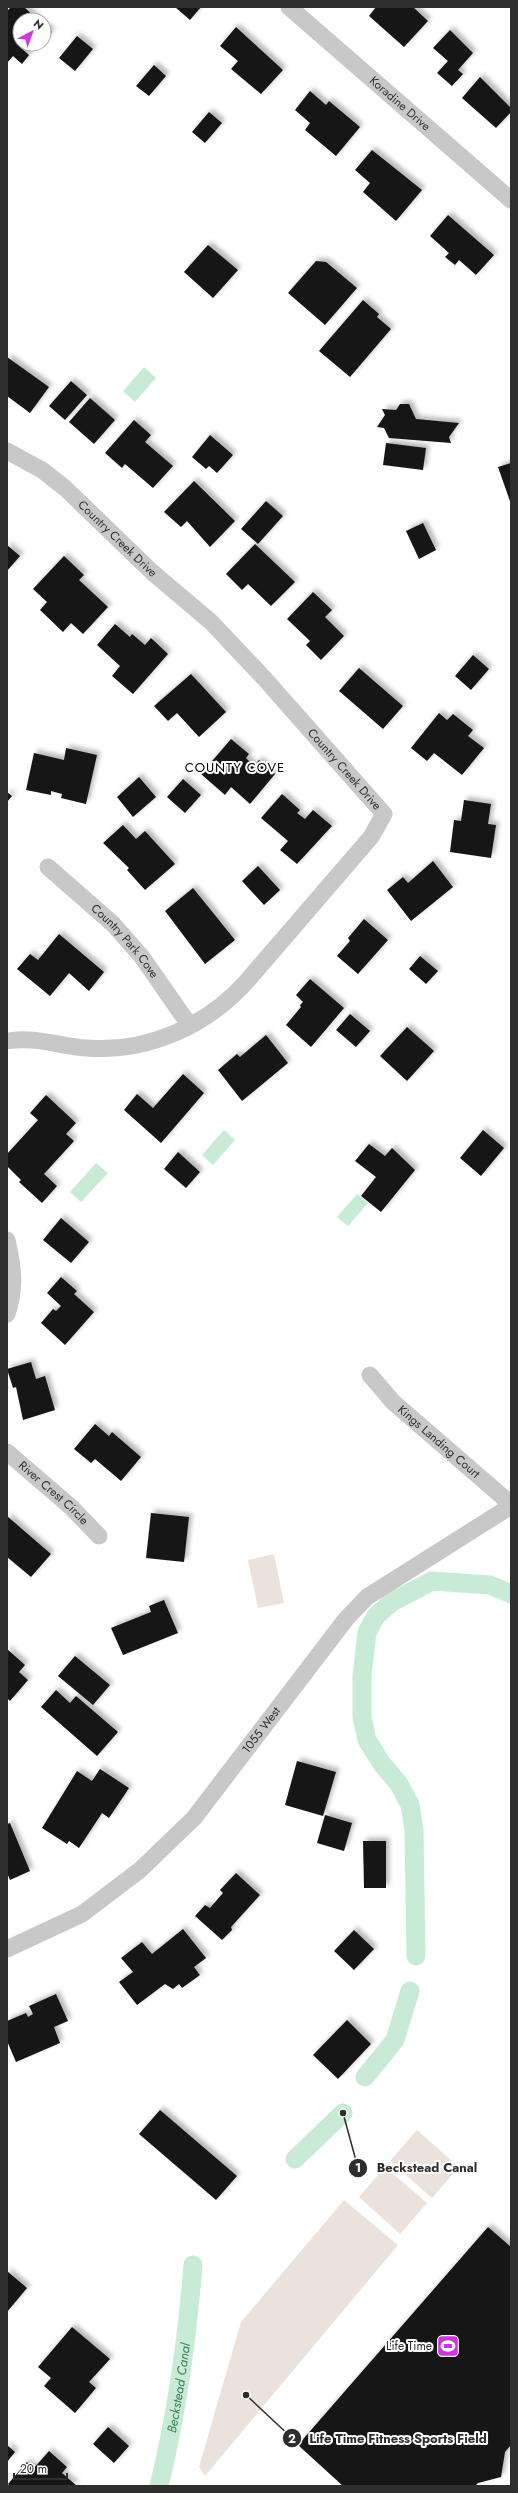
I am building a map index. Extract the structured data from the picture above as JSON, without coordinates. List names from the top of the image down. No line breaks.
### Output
{"streets":{"street":["Koradine Drive","Country Creek Drive","Country Park Cove","Kings Landing Court","River Crest Circle","1055 West"]},"crossings":[["Country Creek Drive","Country Park Cove"],["Kings Landing Court","1055 West"]],"districts":["COUNTY COVE"],"water":["Beckstead Canal"],"places":{"other":["Beckstead Canal","Life Time Fitness Sports Field"],"sports":["Life Time"]},"scale_bar":"20 m","north":"top right"}
